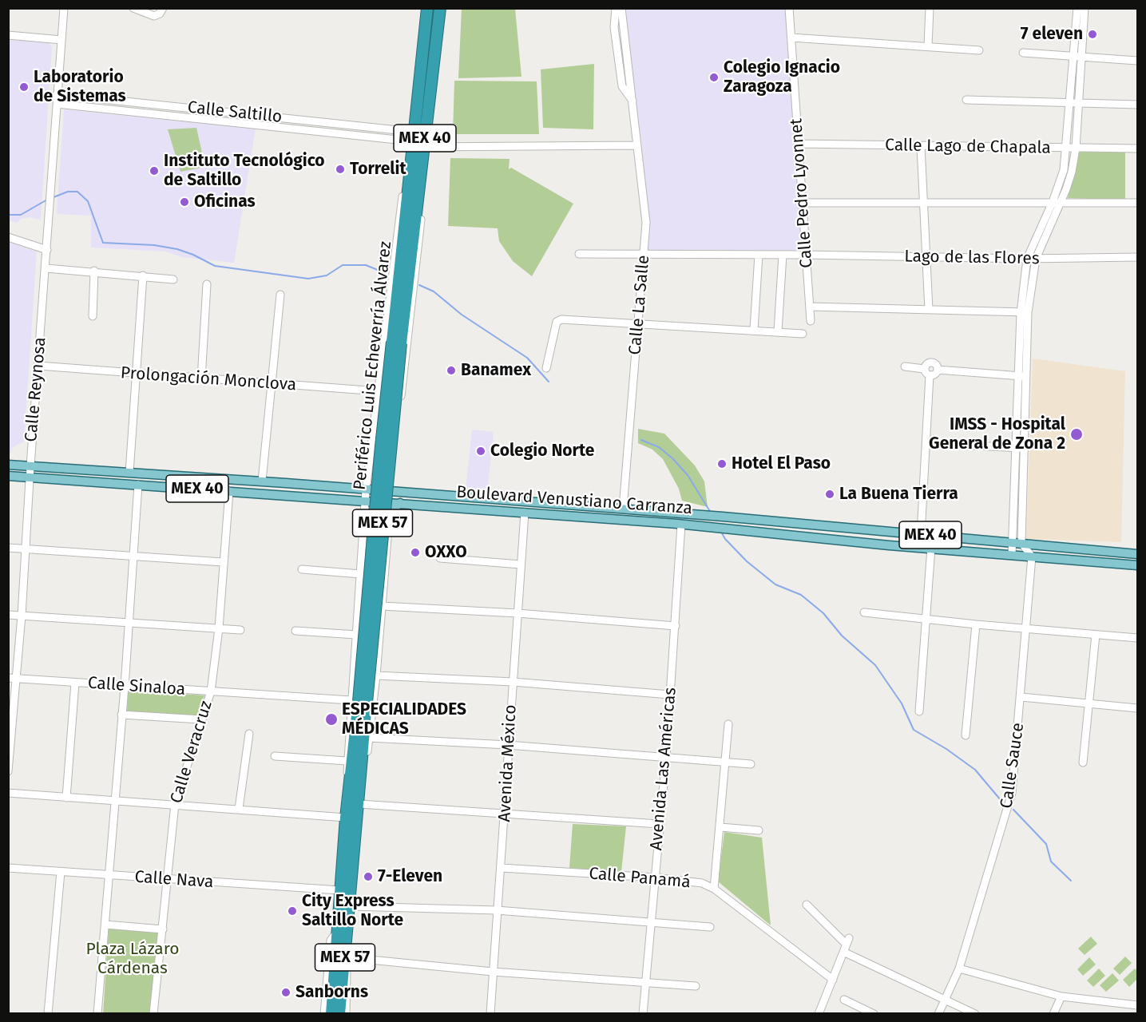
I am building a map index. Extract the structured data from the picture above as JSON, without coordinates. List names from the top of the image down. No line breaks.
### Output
{"streets":{"highway":["MEX 40","Periférico Luis Echeverría Álvarez","MEX 57"],"main road":["Boulevard Venustiano Carranza"],"street":["Calle Saltillo","Calle Lago de Chapala","Calle Pedro Lyonnet","Lago de las Flores","Calle La Salle","Prolongación Monclova","Calle Reynosa","Calle Sinaloa","Calle Veracruz","Avenida México","Calle Sauce","Avenida Las Américas","Calle Panamá","Calle Nava"]},"crossings":[["Calle Saltillo","Periférico Luis Echeverría Álvarez"],["Calle Saltillo","Calle Reynosa"],["Calle Lago de Chapala","Calle Pedro Lyonnet"],["Calle Pedro Lyonnet","Lago de las Flores"],["Lago de las Flores","Calle La Salle"],["Calle La Salle","Boulevard Venustiano Carranza"],["Periférico Luis Echeverría Álvarez","Boulevard Venustiano Carranza"],["Periférico Luis Echeverría Álvarez","Calle Sinaloa"],["Periférico Luis Echeverría Álvarez","Calle Nava"],["Prolongación Monclova","Calle Reynosa"],["Calle Reynosa","Boulevard Venustiano Carranza"],["Calle Reynosa","Calle Sinaloa"],["Boulevard Venustiano Carranza","Calle Veracruz"],["Boulevard Venustiano Carranza","Avenida México"],["Boulevard Venustiano Carranza","Calle Sauce"],["Boulevard Venustiano Carranza","Avenida Las Américas"],["Calle Sinaloa","Calle Veracruz"],["Calle Veracruz","Calle Nava"],["Avenida México","Calle Panamá"],["Avenida Las Américas","Calle Panamá"]],"parks":["Plaza Lázaro Cárdenas"],"places":["7 eleven","Colegio Ignacio Zaragoza","Laboratorio de Sistemas","Torrelit","Instituto Tecnológico de Saltillo","Oficinas","Banamex","IMSS - Hospital General de Zona 2","Colegio Norte","Hotel El Paso","La Buena Tierra","OXXO","ESPECIALIDADES MÉDICAS","7-Eleven","City Express Saltillo Norte","Sanborns"]}
